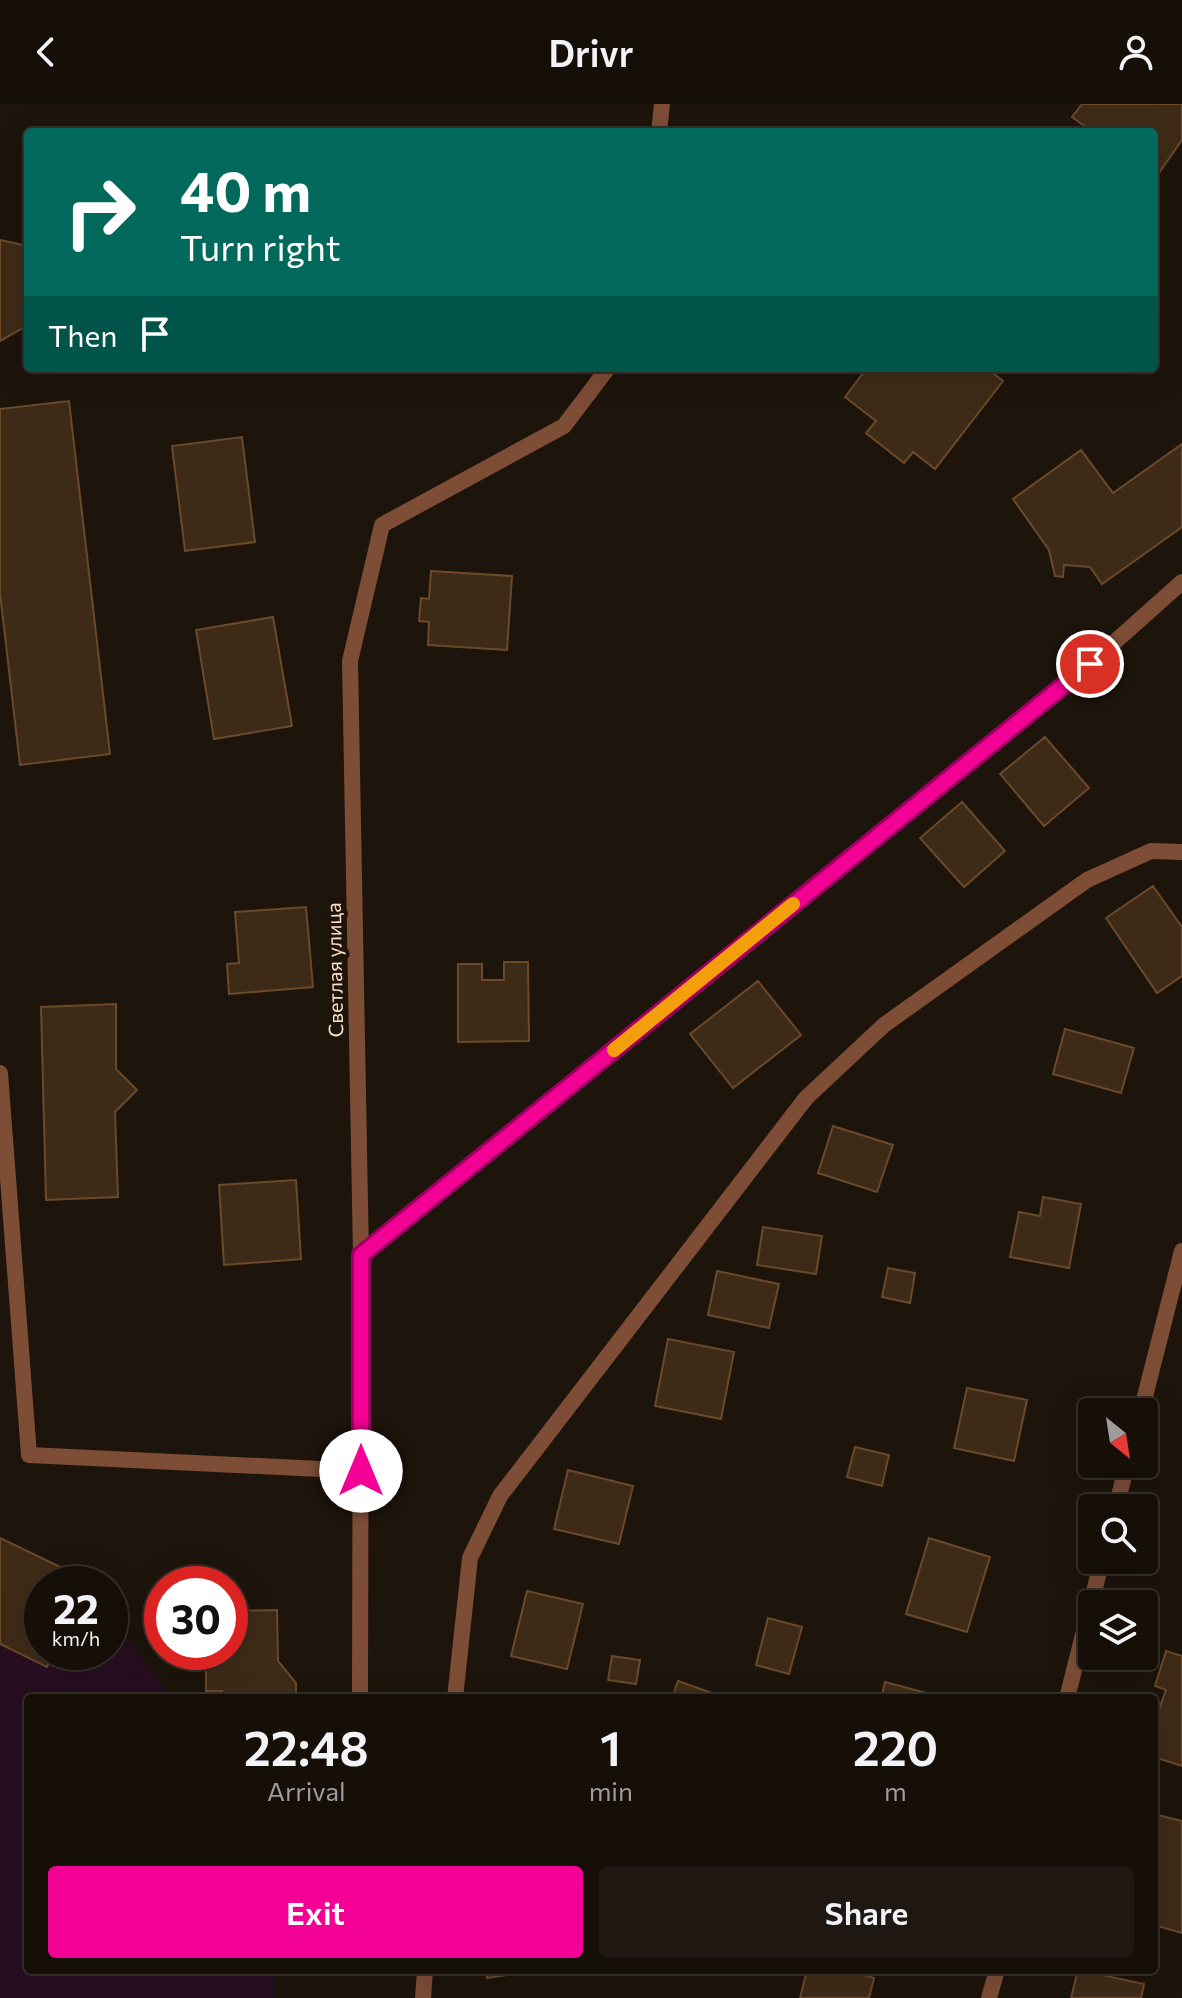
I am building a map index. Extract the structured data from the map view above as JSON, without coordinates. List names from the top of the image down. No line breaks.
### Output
{"streets":{"street":["Светлая улица"]},"north":"bottom right","page":{"header":"Drivr","turn":["40 m","Turn right"],"then":"Then","speed":"22 km/h","limit":"30","eta":["22:48","Arrival","1","min","220","m"],"buttons":["Exit","Share"]}}
